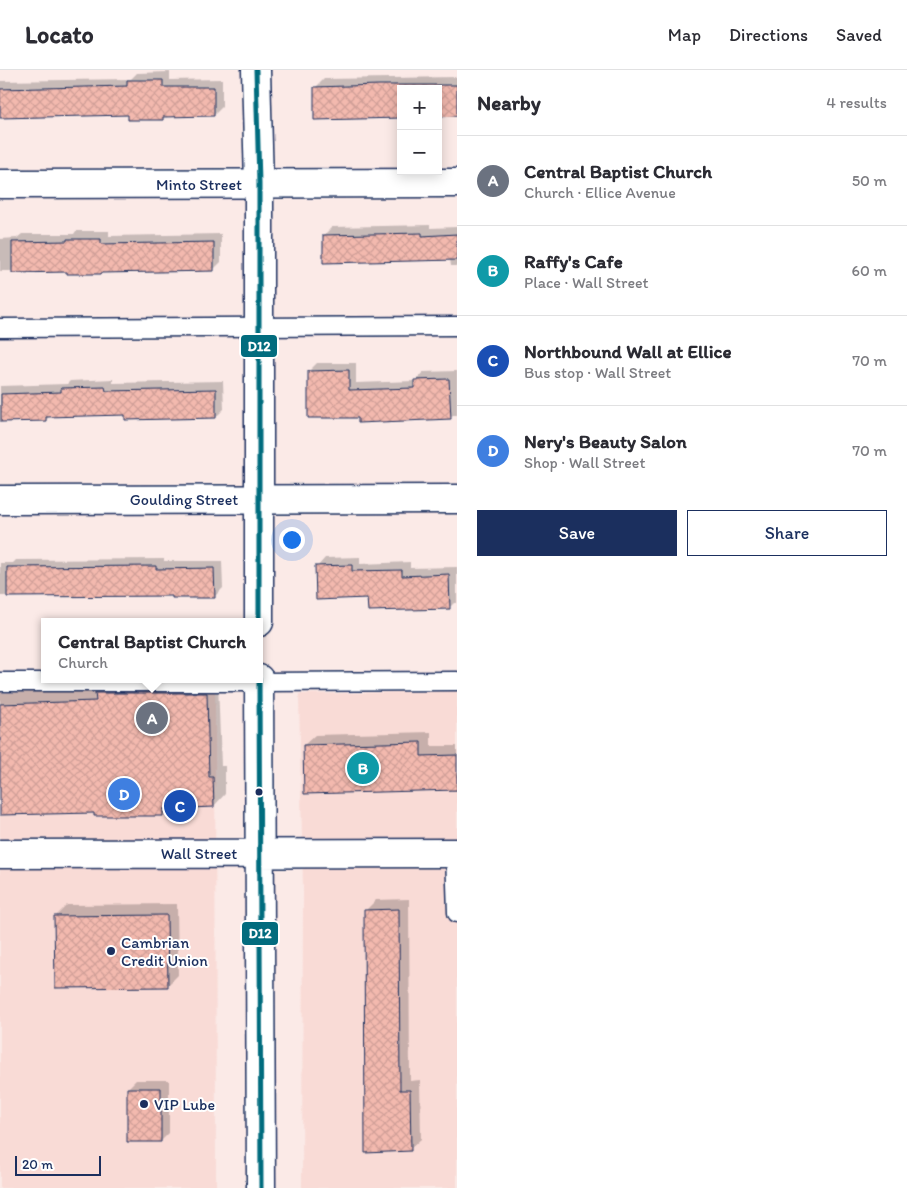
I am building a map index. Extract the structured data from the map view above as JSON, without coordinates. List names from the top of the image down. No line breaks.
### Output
{"streets":{"main road":["Minto Street","Goulding Street","Wall Street"]},"places":["Cambrian Credit Union","VIP Lube"],"lines":["transit line D12"],"scale_bar":"20 m","page":{"header":"Locato","nav":["Map","Directions","Saved"],"heading":["Nearby","4 results"],"map_buttons":["+","−"],"list":[{"mark":"A","name":"Central Baptist Church","note":"Church · Ellice Avenue","value":"50 m"},{"mark":"B","name":"Raffy's Cafe","note":"Place · Wall Street","value":"60 m"},{"mark":"C","name":"Northbound Wall at Ellice","note":"Bus stop · Wall Street","value":"70 m"},{"mark":"D","name":"Nery's Beauty Salon","note":"Shop · Wall Street","value":"70 m"}],"buttons":["Save","Share"],"popup":["Central Baptist Church","Church"],"pins":["A","B","D","C"],"scale":"20 m"}}
